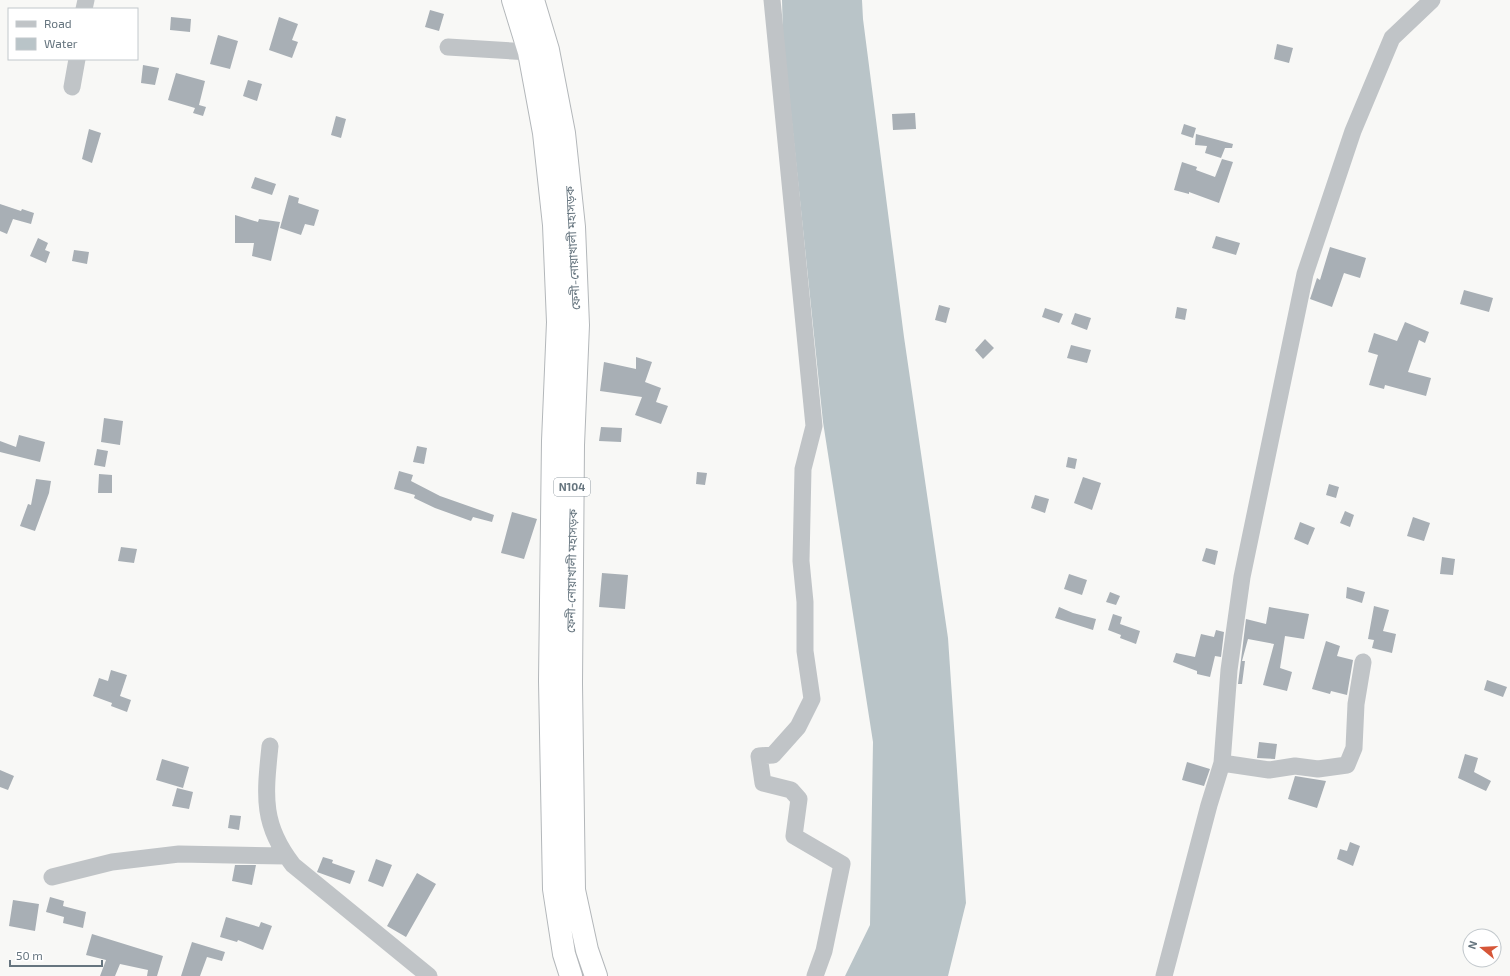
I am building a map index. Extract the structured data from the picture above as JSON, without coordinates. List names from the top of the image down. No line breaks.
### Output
{"streets":{"highway":["ফেনী-নোয়াখালী মহাসড়ক","N104"]},"legend":["Road","Water"],"scale_bar":"50 m","north":"left"}
